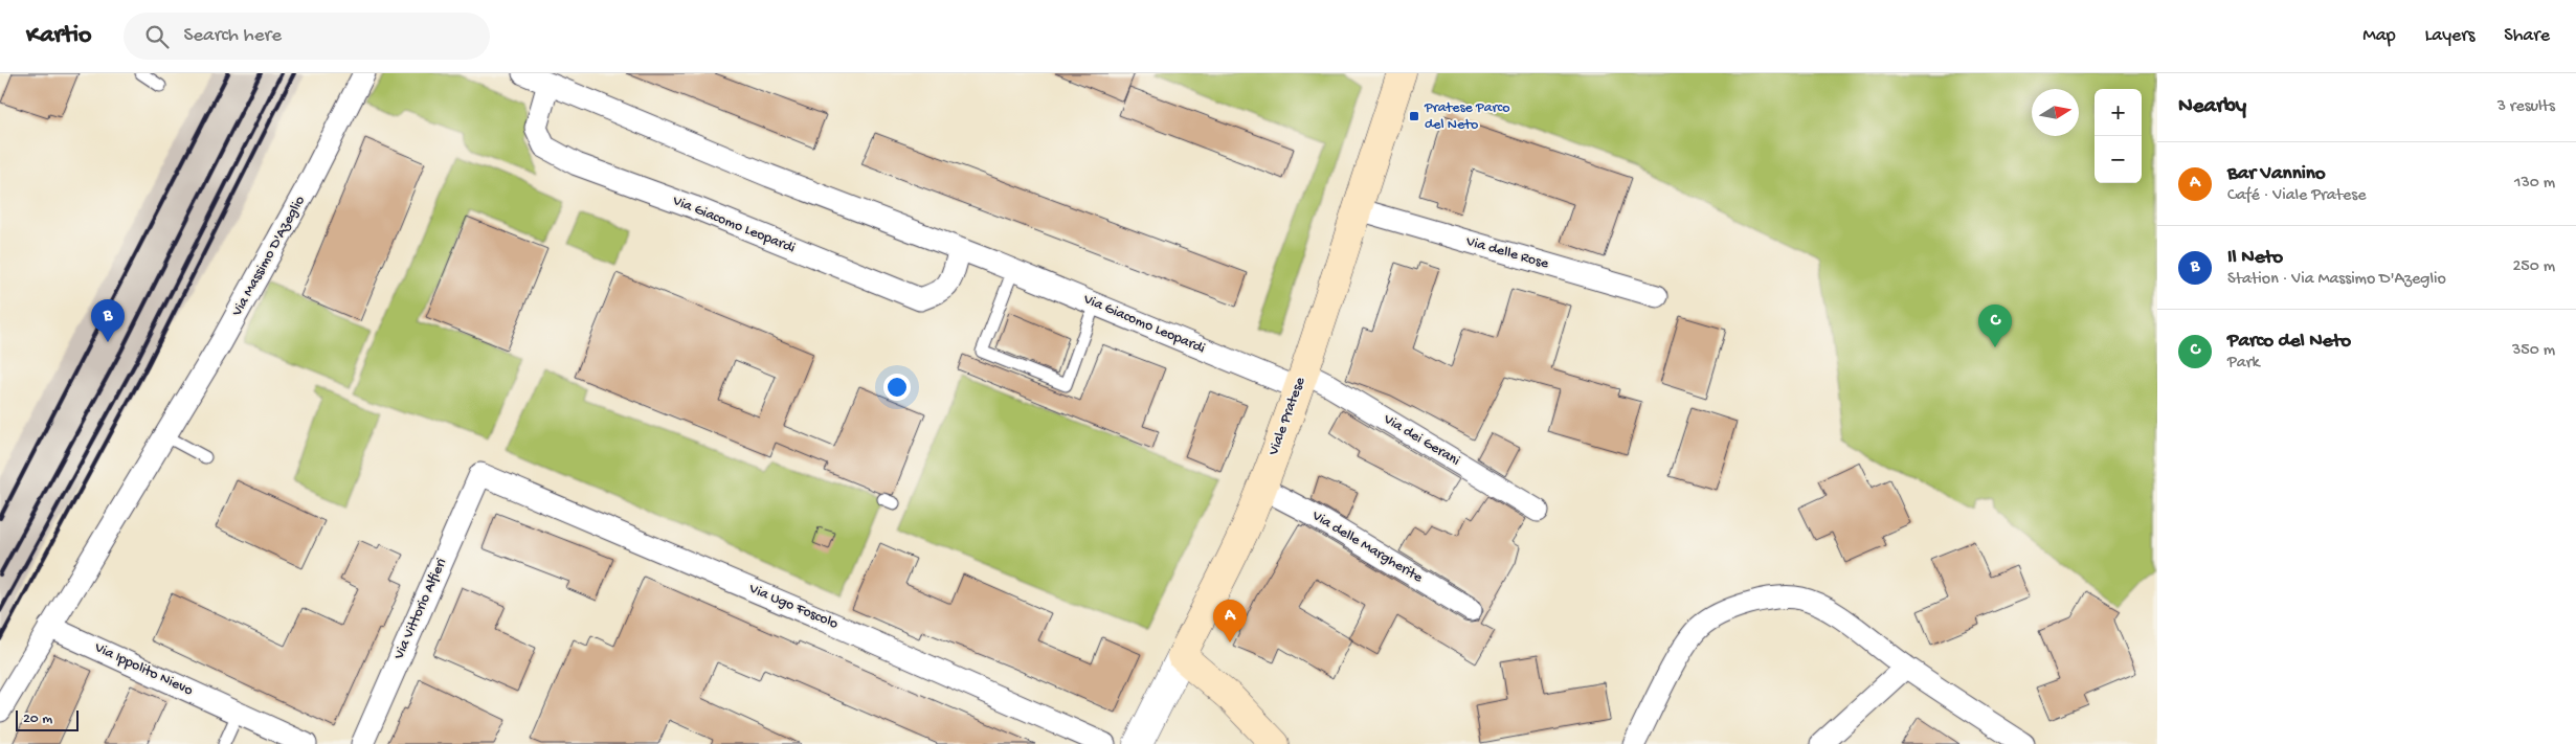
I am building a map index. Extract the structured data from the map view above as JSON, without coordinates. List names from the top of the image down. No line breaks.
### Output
{"streets":{"main road":["Viale Pratese"],"street":["Via Giacomo Leopardi","Via delle Rose","Via Massimo D'Azeglio","Via dei Gerani","Via delle Margherite","Via Ugo Foscolo","Via Vittorio Alfieri","Via Ippolito Nievo"]},"crossings":[["Via Giacomo Leopardi","Viale Pratese"],["Via Giacomo Leopardi","Via dei Gerani"],["Via delle Rose","Viale Pratese"],["Via Massimo D'Azeglio","Via Ippolito Nievo"],["Viale Pratese","Via dei Gerani"],["Viale Pratese","Via delle Margherite"],["Via Ugo Foscolo","Via Vittorio Alfieri"]],"places":{"transit":["Pratese Parco del Neto"]},"scale_bar":"20 m","north":"right","page":{"header":"Kartio","search":"Search here","nav":["Map","Layers","Share"],"heading":["Nearby","3 results"],"map_buttons":["+","−"],"list":[{"mark":"A","name":"Bar Vannino","note":"Café · Viale Pratese","value":"130 m"},{"mark":"B","name":"Il Neto","note":"Station · Via Massimo D'Azeglio","value":"250 m"},{"mark":"C","name":"Parco del Neto","note":"Park","value":"350 m"}],"pins":["B","C","A"],"scale":"20 m"}}
